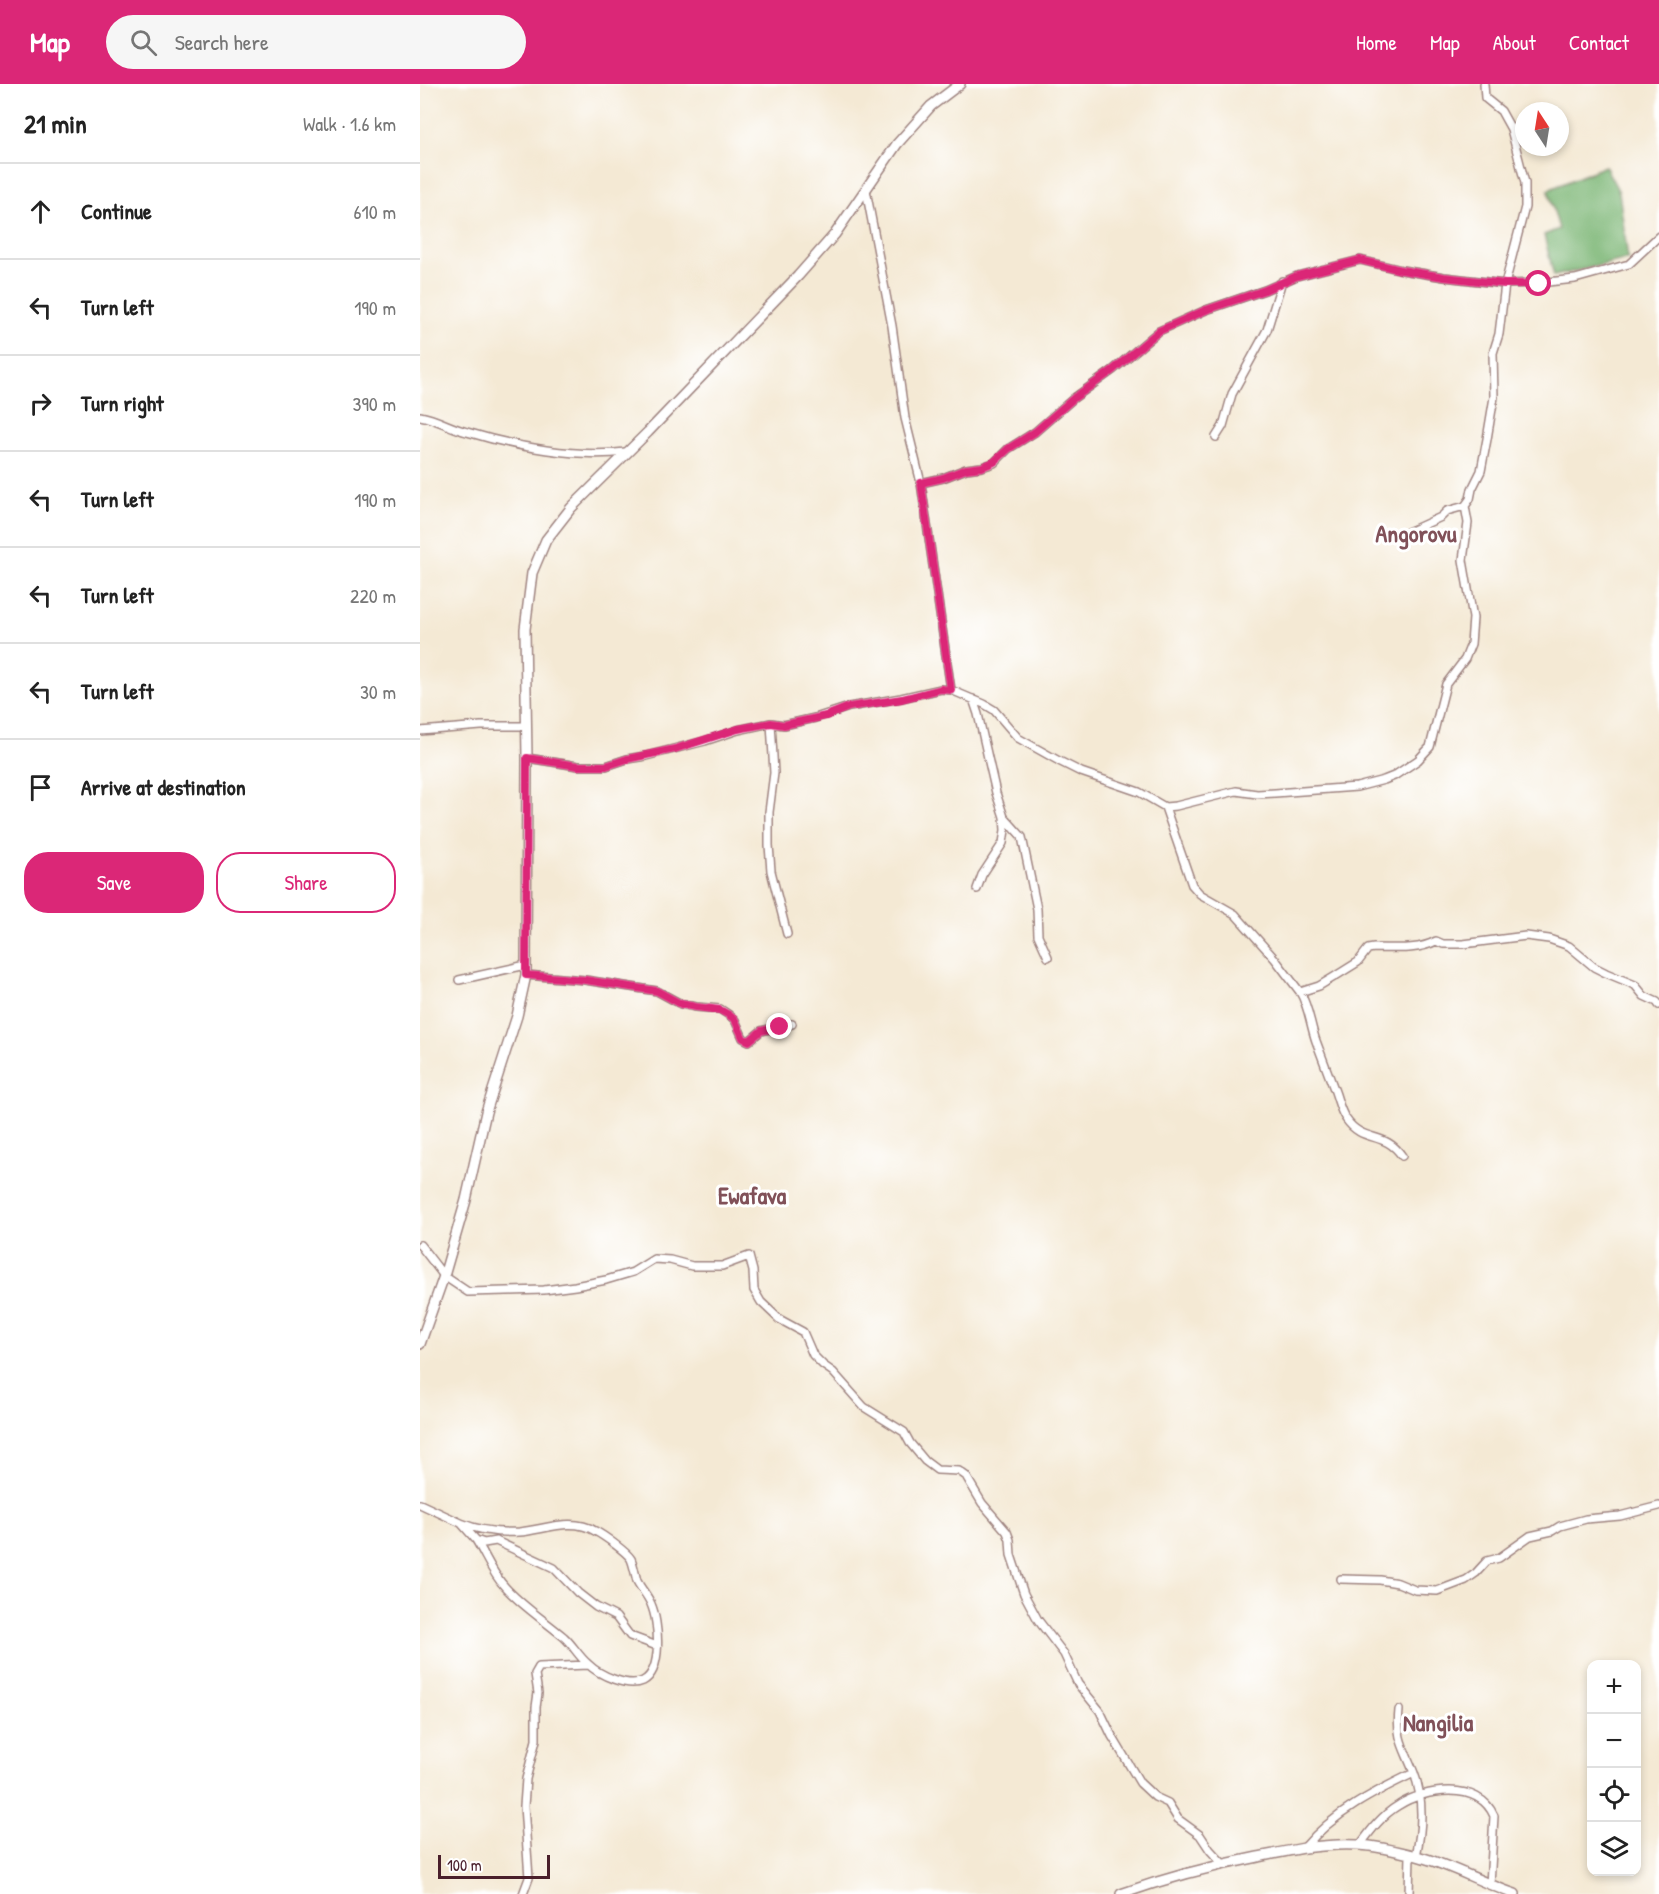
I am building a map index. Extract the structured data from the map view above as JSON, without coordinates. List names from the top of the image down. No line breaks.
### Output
{"districts":["Angorovu","Ewafava","Nangilia"],"scale_bar":"100 m","north":"top","page":{"header":"Map","search":"Search here","nav":["Home","Map","About","Contact"],"heading":["21 min","Walk · 1.6 km"],"list":[["Continue","610 m"],["Turn left","190 m"],["Turn right","390 m"],["Turn left","190 m"],["Turn left","220 m"],["Turn left","30 m"],"Arrive at destination"],"buttons":["Save","Share"],"map_buttons":["+","−"],"scale":"100 m"}}
